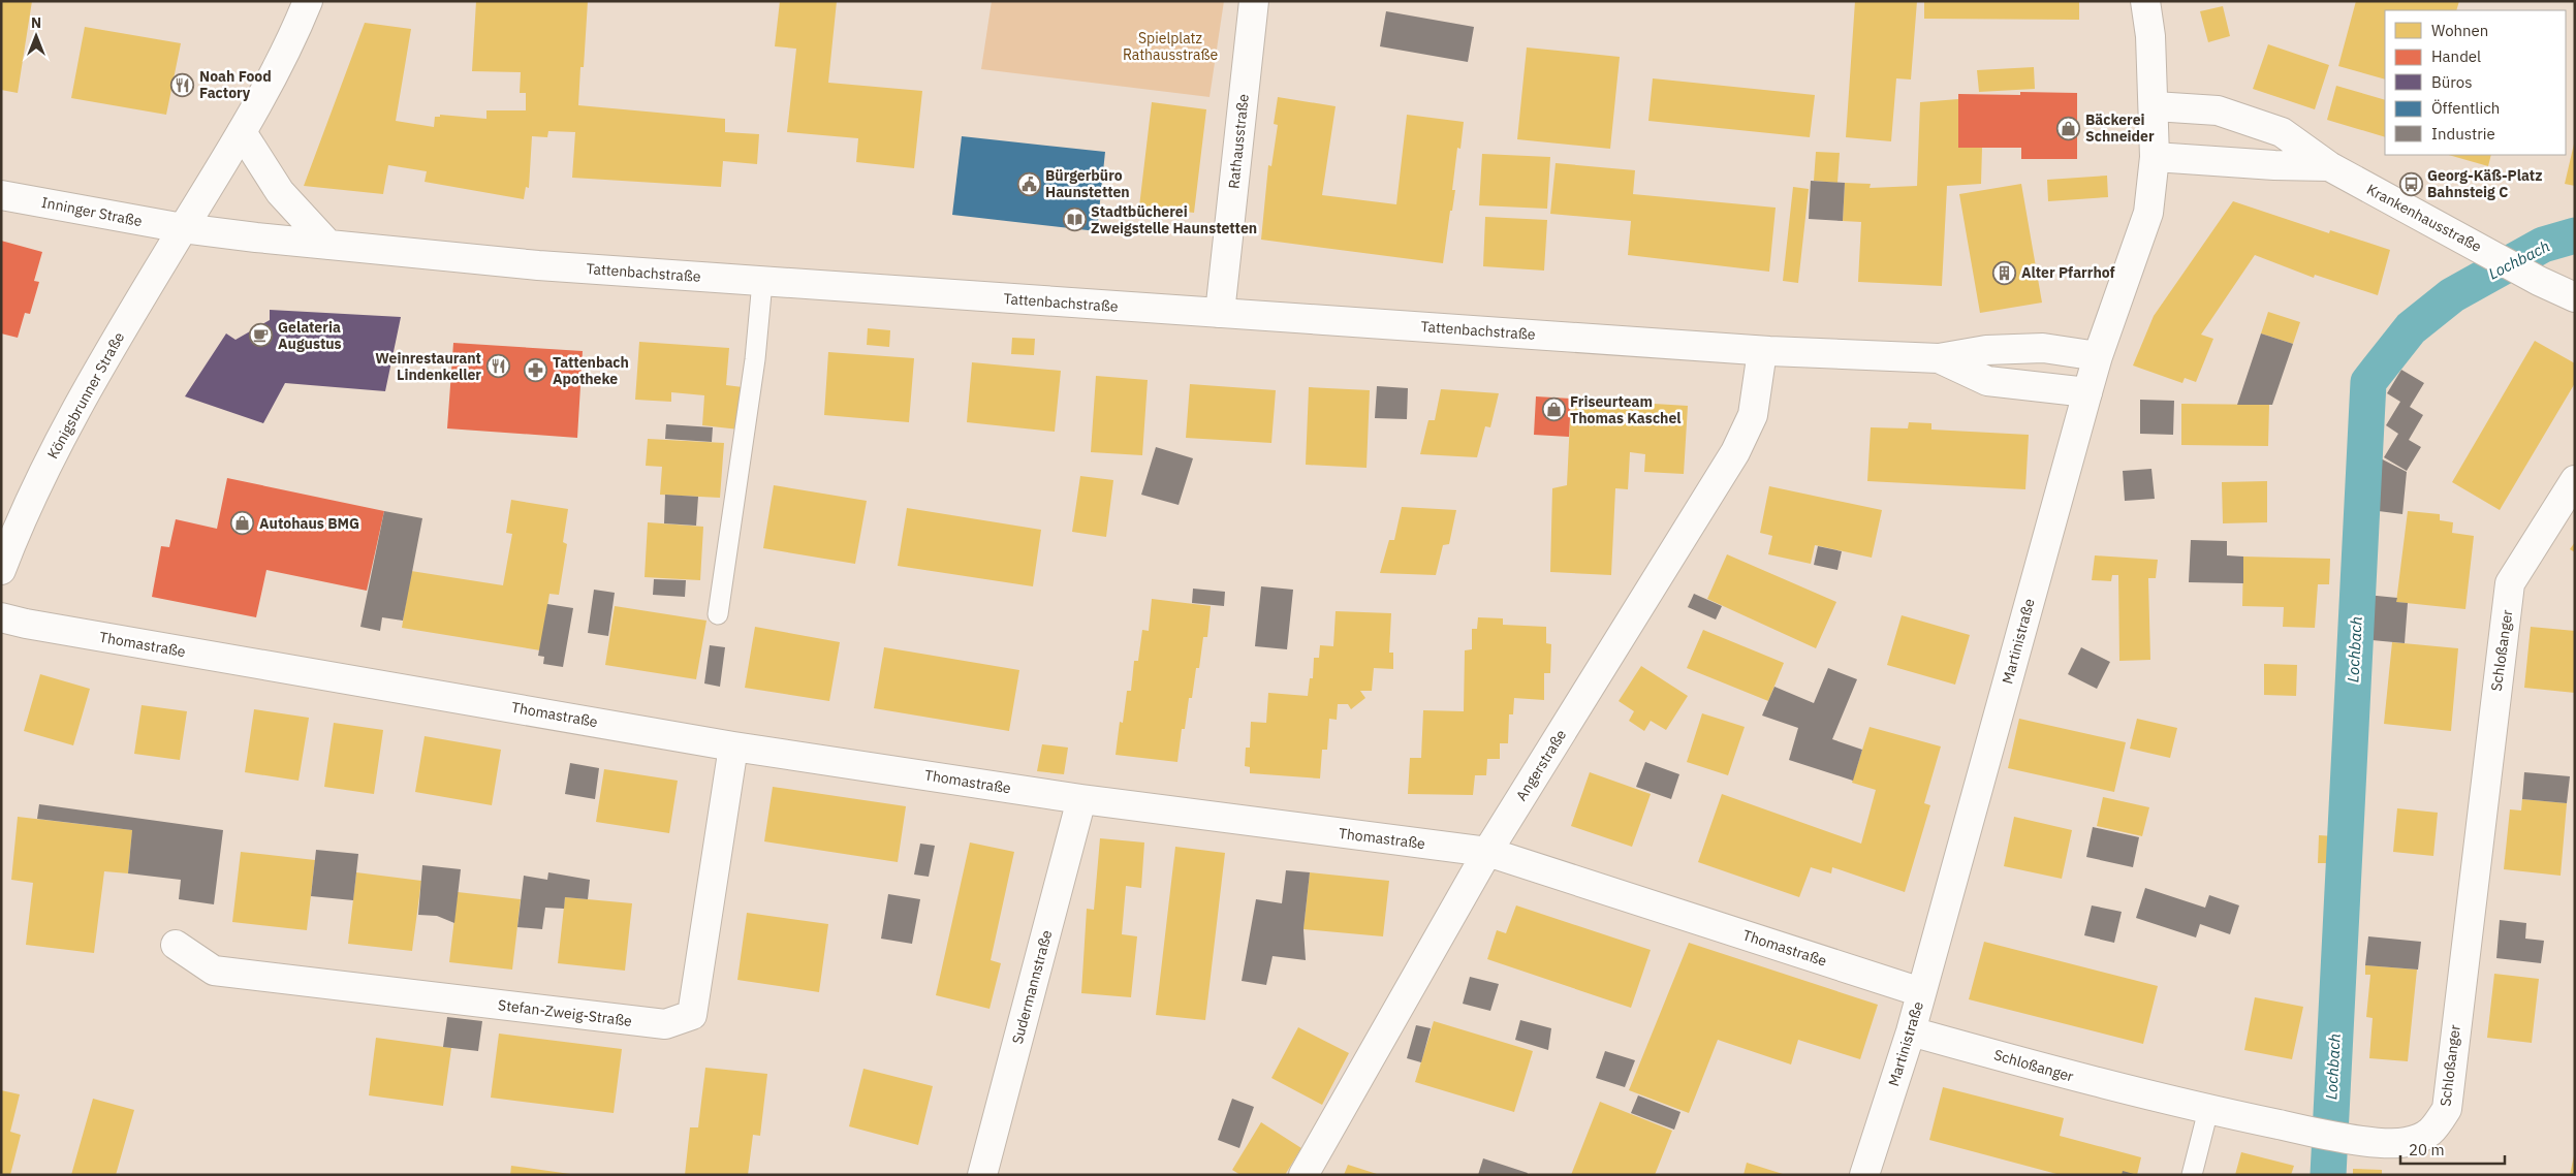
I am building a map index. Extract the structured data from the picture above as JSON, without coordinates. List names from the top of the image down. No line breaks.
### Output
{"streets":{"street":["Rathausstraße","Inninger Straße","Krankenhausstraße","Tattenbachstraße","Königsbrunner Straße","Martinistraße","Thomastraße","Schloßanger","Angerstraße","Sudermannstraße","Stefan-Zweig-Straße"]},"crossings":[["Rathausstraße","Tattenbachstraße"],["Inninger Straße","Tattenbachstraße"],["Inninger Straße","Königsbrunner Straße"],["Krankenhausstraße","Martinistraße"],["Tattenbachstraße","Königsbrunner Straße"],["Tattenbachstraße","Martinistraße"],["Tattenbachstraße","Angerstraße"],["Martinistraße","Thomastraße"],["Martinistraße","Schloßanger"],["Thomastraße","Angerstraße"],["Thomastraße","Sudermannstraße"],["Thomastraße","Stefan-Zweig-Straße"]],"water":["Lochbach"],"parks":["Spielplatz Rathausstraße"],"places":{"restaurant":["Noah Food Factory","Weinrestaurant Lindenkeller"],"shop":["Bäckerei Schneider","Friseurteam Thomas Kaschel","Autohaus BMG"],"public building":["Bürgerbüro Haunstetten"],"bus stop":["Georg-Käß-Platz Bahnsteig C"],"library":["Stadtbücherei Zweigstelle Haunstetten"],"building":["Alter Pfarrhof"],"cafe":["Gelateria Augustus"],"pharmacy":["Tattenbach Apotheke"]},"legend":["Wohnen","Handel","Büros","Öffentlich","Industrie"],"scale_bar":"20 m","north":"top"}
